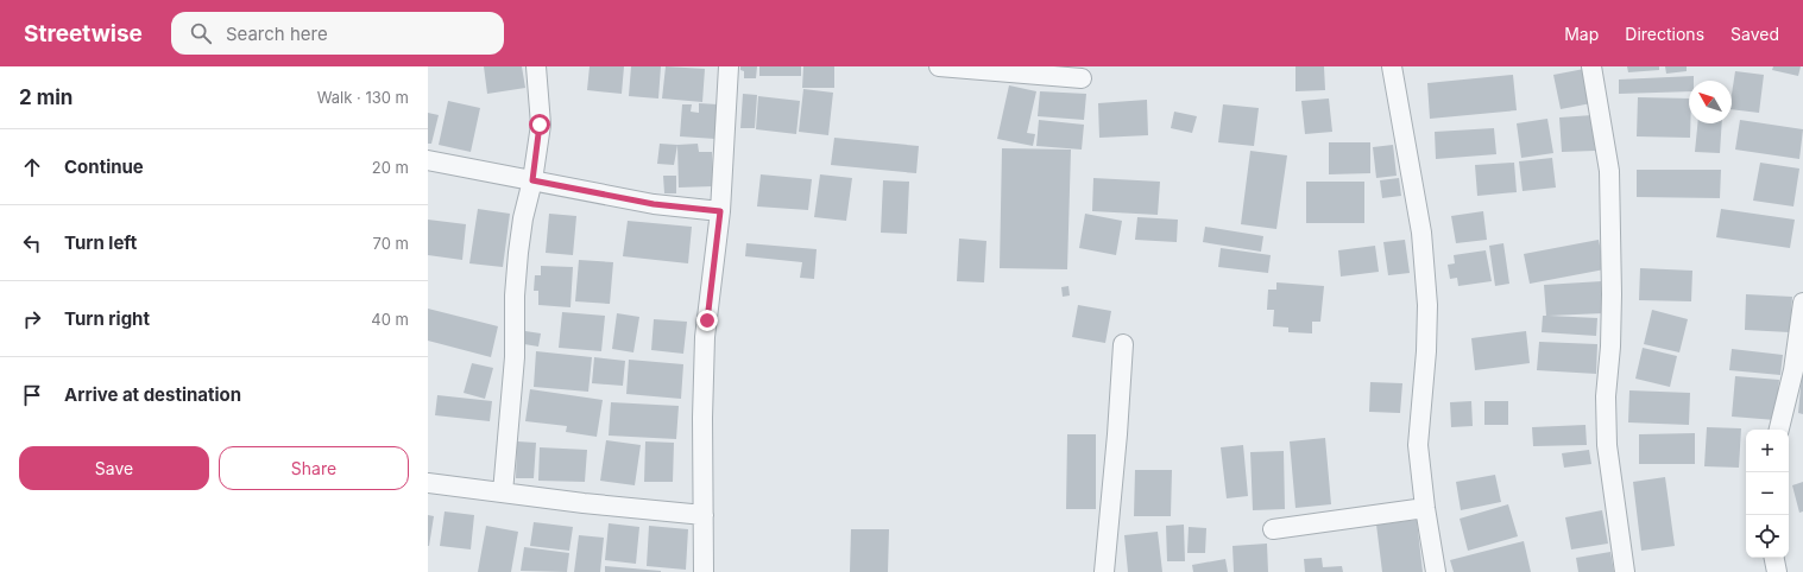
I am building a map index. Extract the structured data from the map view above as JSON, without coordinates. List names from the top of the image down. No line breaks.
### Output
{"north":"top left","page":{"header":"Streetwise","search":"Search here","nav":["Map","Directions","Saved"],"heading":["2 min","Walk · 130 m"],"list":[["Continue","20 m"],["Turn left","70 m"],["Turn right","40 m"],"Arrive at destination"],"map_buttons":["+","−"],"buttons":["Save","Share"]}}
